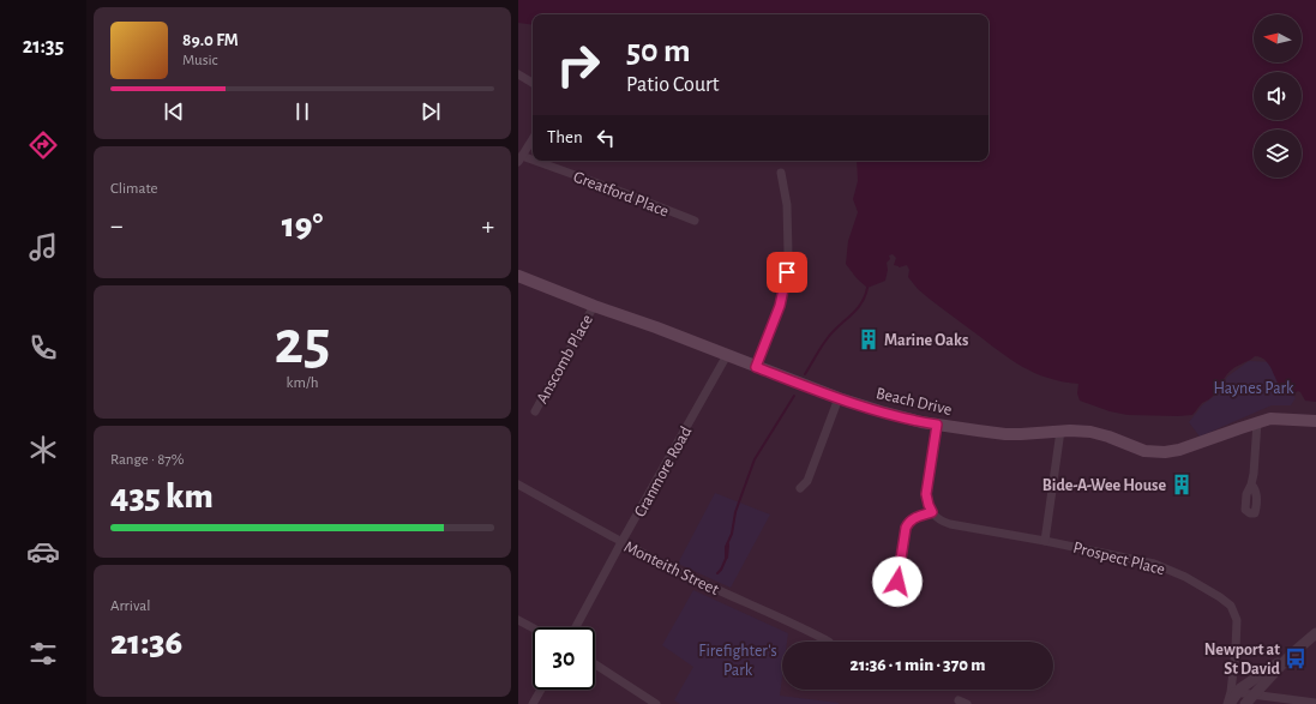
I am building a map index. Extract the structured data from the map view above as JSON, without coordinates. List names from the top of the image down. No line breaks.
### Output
{"streets":{"main road":["Beach Drive"],"street":["Greatford Place","Anscomb Place","Cranmore Road","Prospect Place","Monteith Street"]},"crossings":[["Anscomb Place","Beach Drive"],["Beach Drive","Cranmore Road"],["Cranmore Road","Monteith Street"]],"parks":["Haynes Park","Firefighter's Park"],"places":{"building":["Marine Oaks","Bide-A-Wee House"],"bus stop":["Newport at St David"]},"north":"left","page":{"tabs":"21:35","turn":["50 m","Patio Court"],"song":["89.0 FM","Music"],"then":"Then","tile":["Climate",["25","km/h"],["Range · 87%","435 km"],["Arrival","21:36"]],"heat":["−","19°","+"],"limit":"30","trip":"21:36 · 1 min · 370 m"}}
